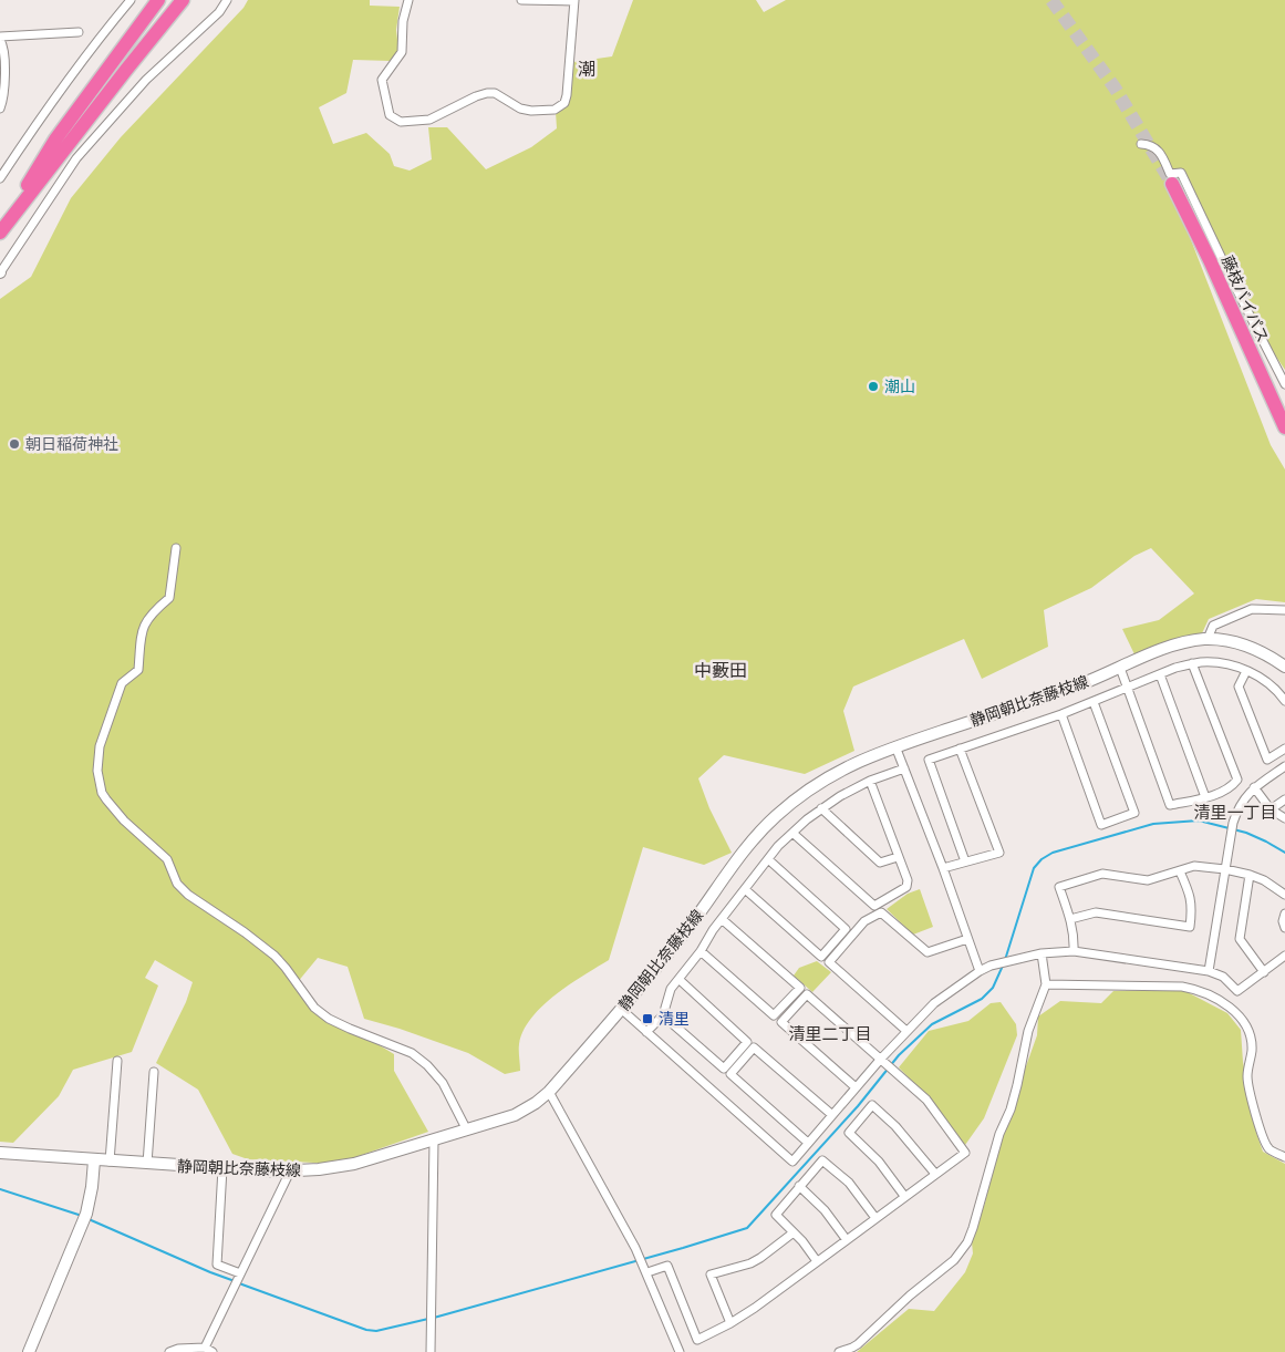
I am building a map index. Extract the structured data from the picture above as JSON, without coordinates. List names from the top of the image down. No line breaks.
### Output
{"streets":{"highway":["藤枝バイパス"],"main road":["静岡朝比奈藤枝線"]},"districts":["潮","中藪田","清里一丁目","清里二丁目"],"places":{"other":["潮山","朝日稲荷神社"],"transit":["清里"]}}
